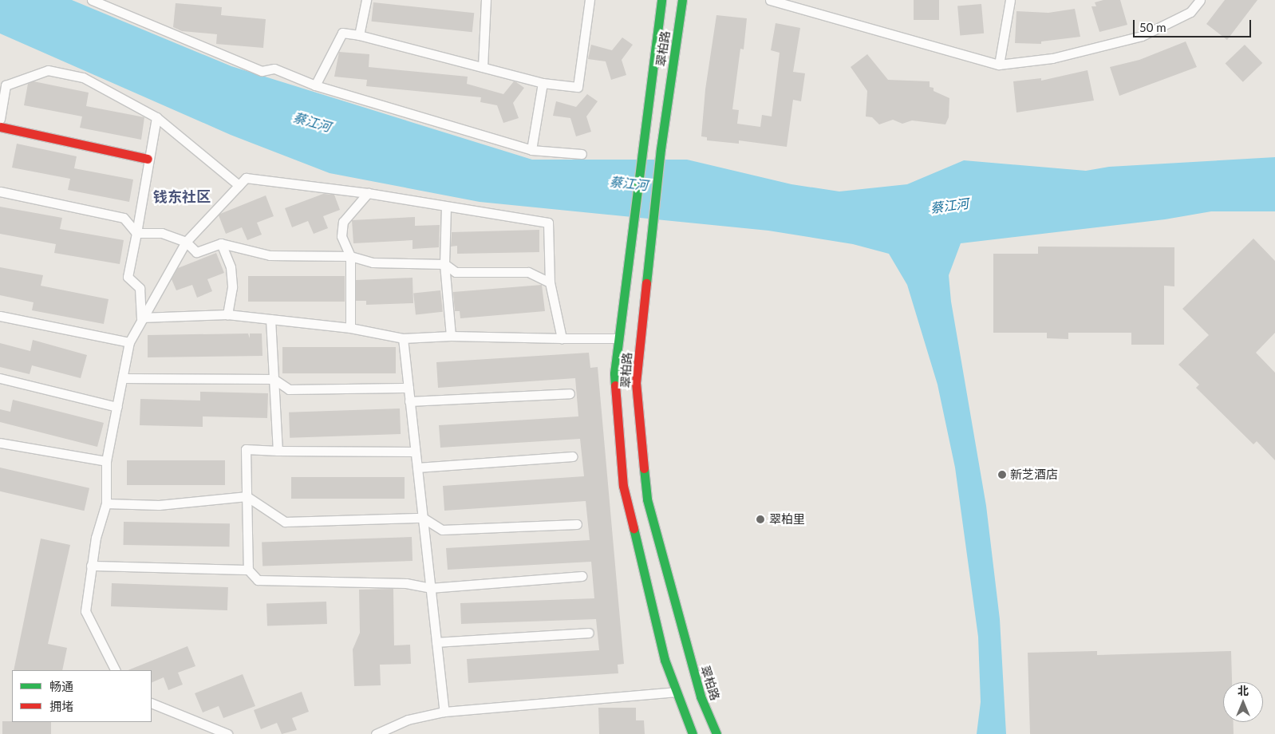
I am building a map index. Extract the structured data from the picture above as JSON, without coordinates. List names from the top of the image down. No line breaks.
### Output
{"streets":{"main road":["翠柏路"]},"districts":["钱东社区"],"water":["蔡江河"],"places":["新芝酒店","翠柏里"],"legend":["畅通","拥堵"],"scale_bar":"50 m","north":"top"}
